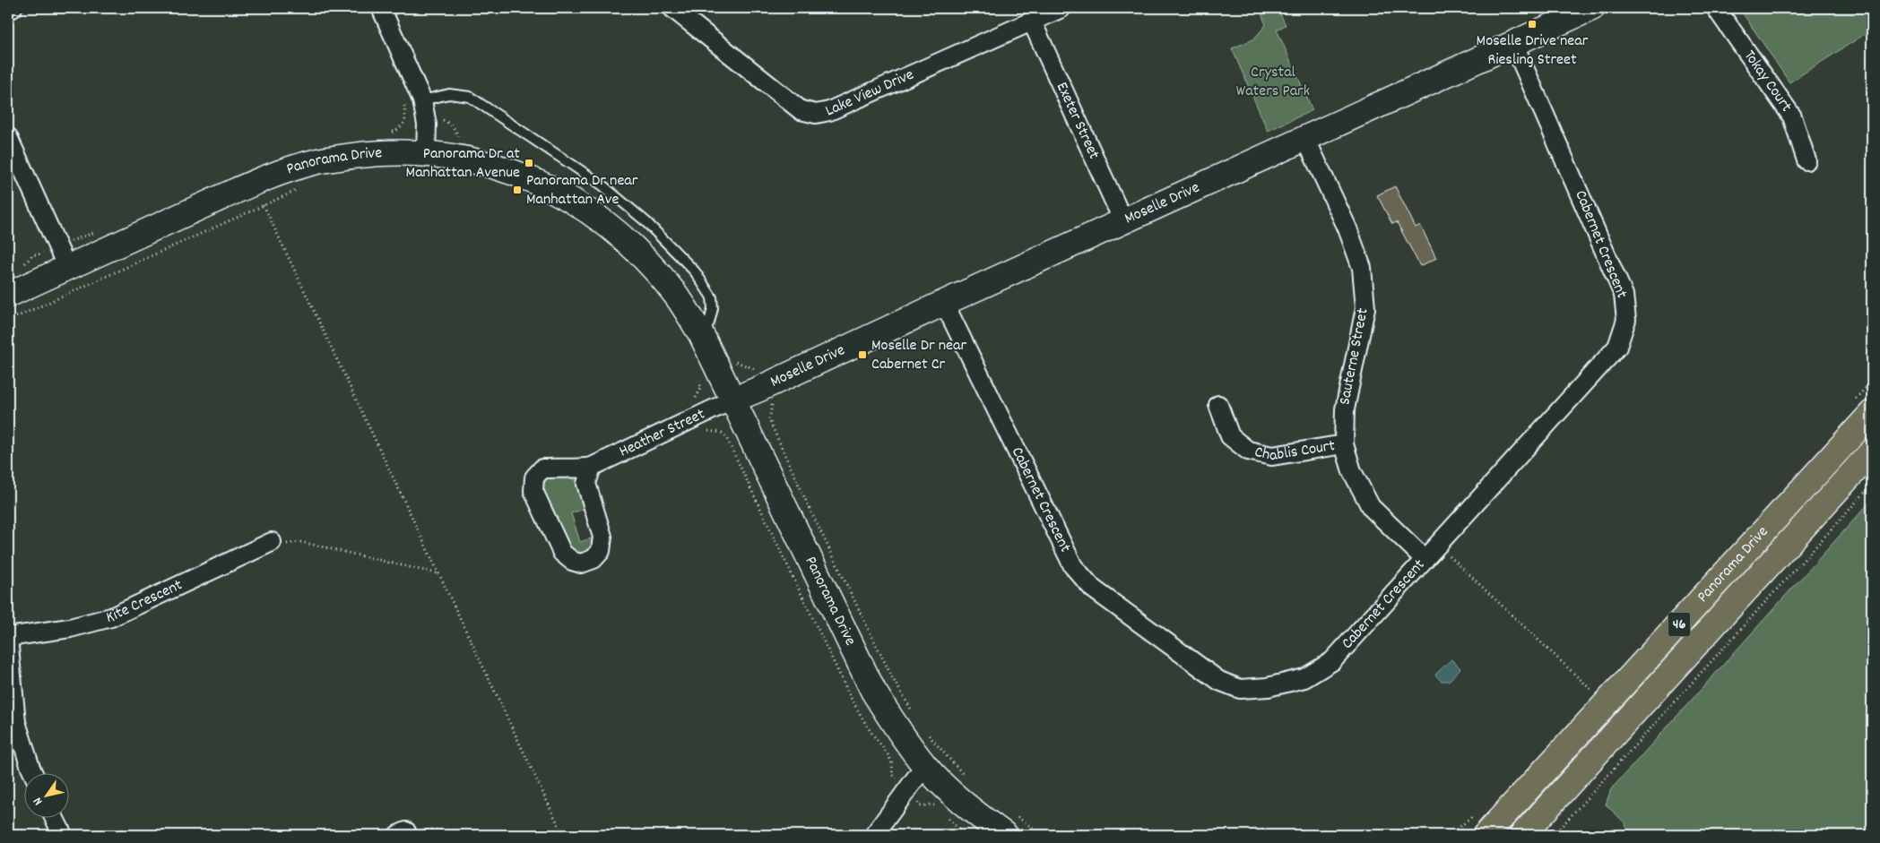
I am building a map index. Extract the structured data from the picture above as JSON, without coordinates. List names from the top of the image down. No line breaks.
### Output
{"streets":{"main road":["Panorama Drive","46"],"street":["Tokay Court","Lake View Drive","Exeter Street","Moselle Drive","Cabernet Crescent","Sauterne Street","Heather Street","Chablis Court","Kite Crescent"]},"crossings":[["Lake View Drive","Exeter Street"],["Exeter Street","Moselle Drive"],["Panorama Drive","Moselle Drive"],["Panorama Drive","Heather Street"],["Moselle Drive","Cabernet Crescent"],["Moselle Drive","Sauterne Street"],["Moselle Drive","Heather Street"],["Cabernet Crescent","Sauterne Street"],["Sauterne Street","Chablis Court"]],"parks":["Crystal Waters Park"],"places":{"transit":["Moselle Drive near Riesling Street","Panorama Dr at Manhattan Avenue","Panorama Dr near Manhattan Ave","Moselle Dr near Cabernet Cr"]},"north":"bottom left"}
